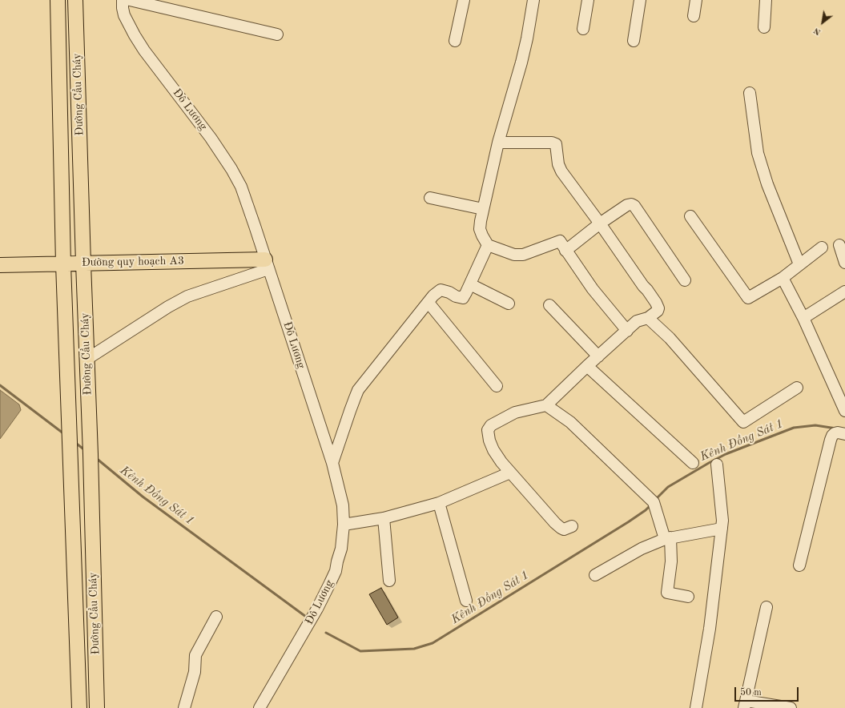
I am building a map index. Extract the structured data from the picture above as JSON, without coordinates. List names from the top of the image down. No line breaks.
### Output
{"streets":{"main road":["Đường Cầu Cháy","Đường quy hoạch A3"],"street":["Đô Lương"]},"crossings":[["Đường Cầu Cháy","Đường quy hoạch A3"],["Đô Lương","Đường quy hoạch A3"]],"water":["Kênh Đồng Sát 1"],"scale_bar":"50 m","north":"bottom left"}
